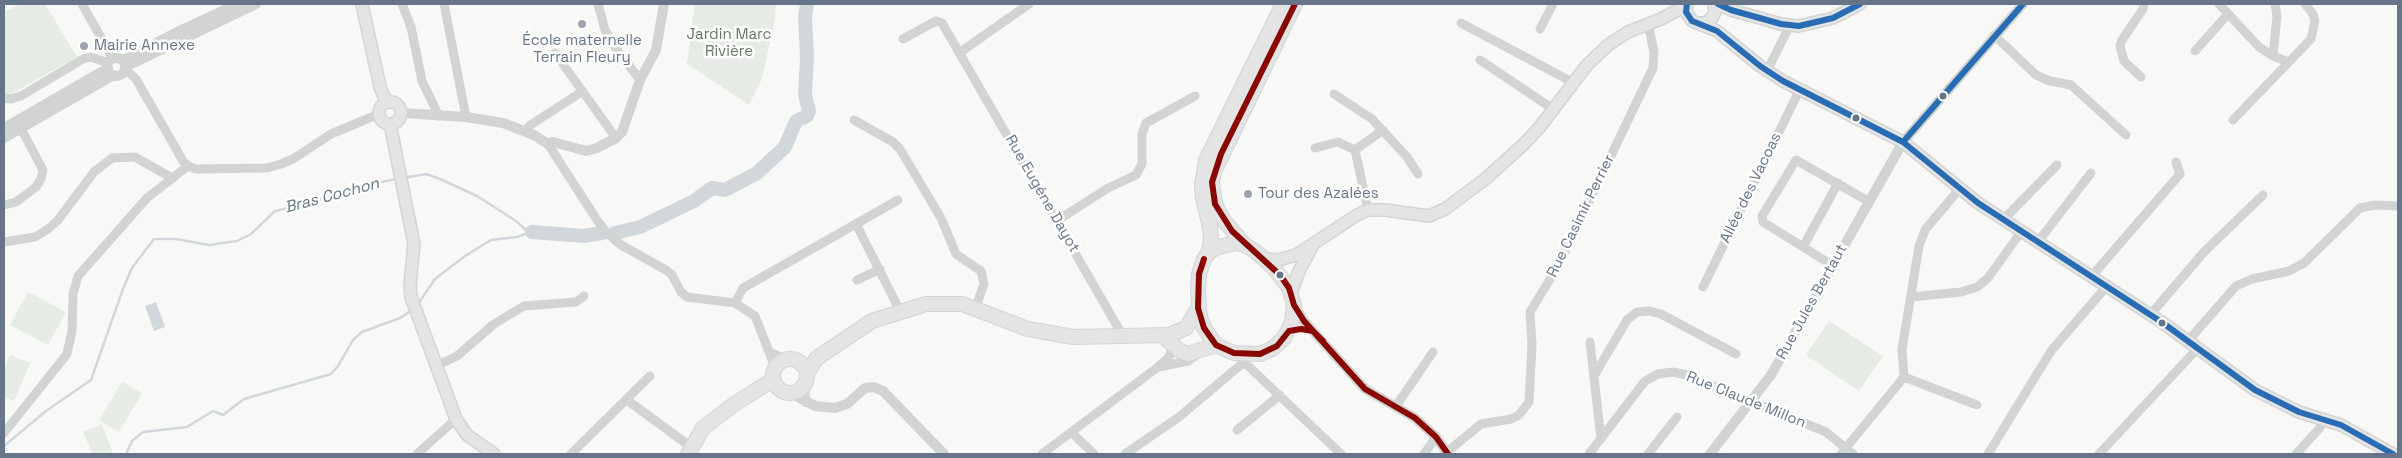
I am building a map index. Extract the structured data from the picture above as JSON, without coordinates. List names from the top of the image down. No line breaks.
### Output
{"streets":{"street":["Allée des Vacoas","Rue Eugéne Dayot","Rue Casimir Perrier","Rue Jules Bertaut","Rue Claude Millon"]},"crossings":[["Rue Jules Bertaut","Rue Claude Millon"]],"water":["Bras Cochon"],"parks":["Jardin Marc Rivière"],"places":["École maternelle Terrain Fleury","Mairie Annexe","Tour des Azalées"]}
